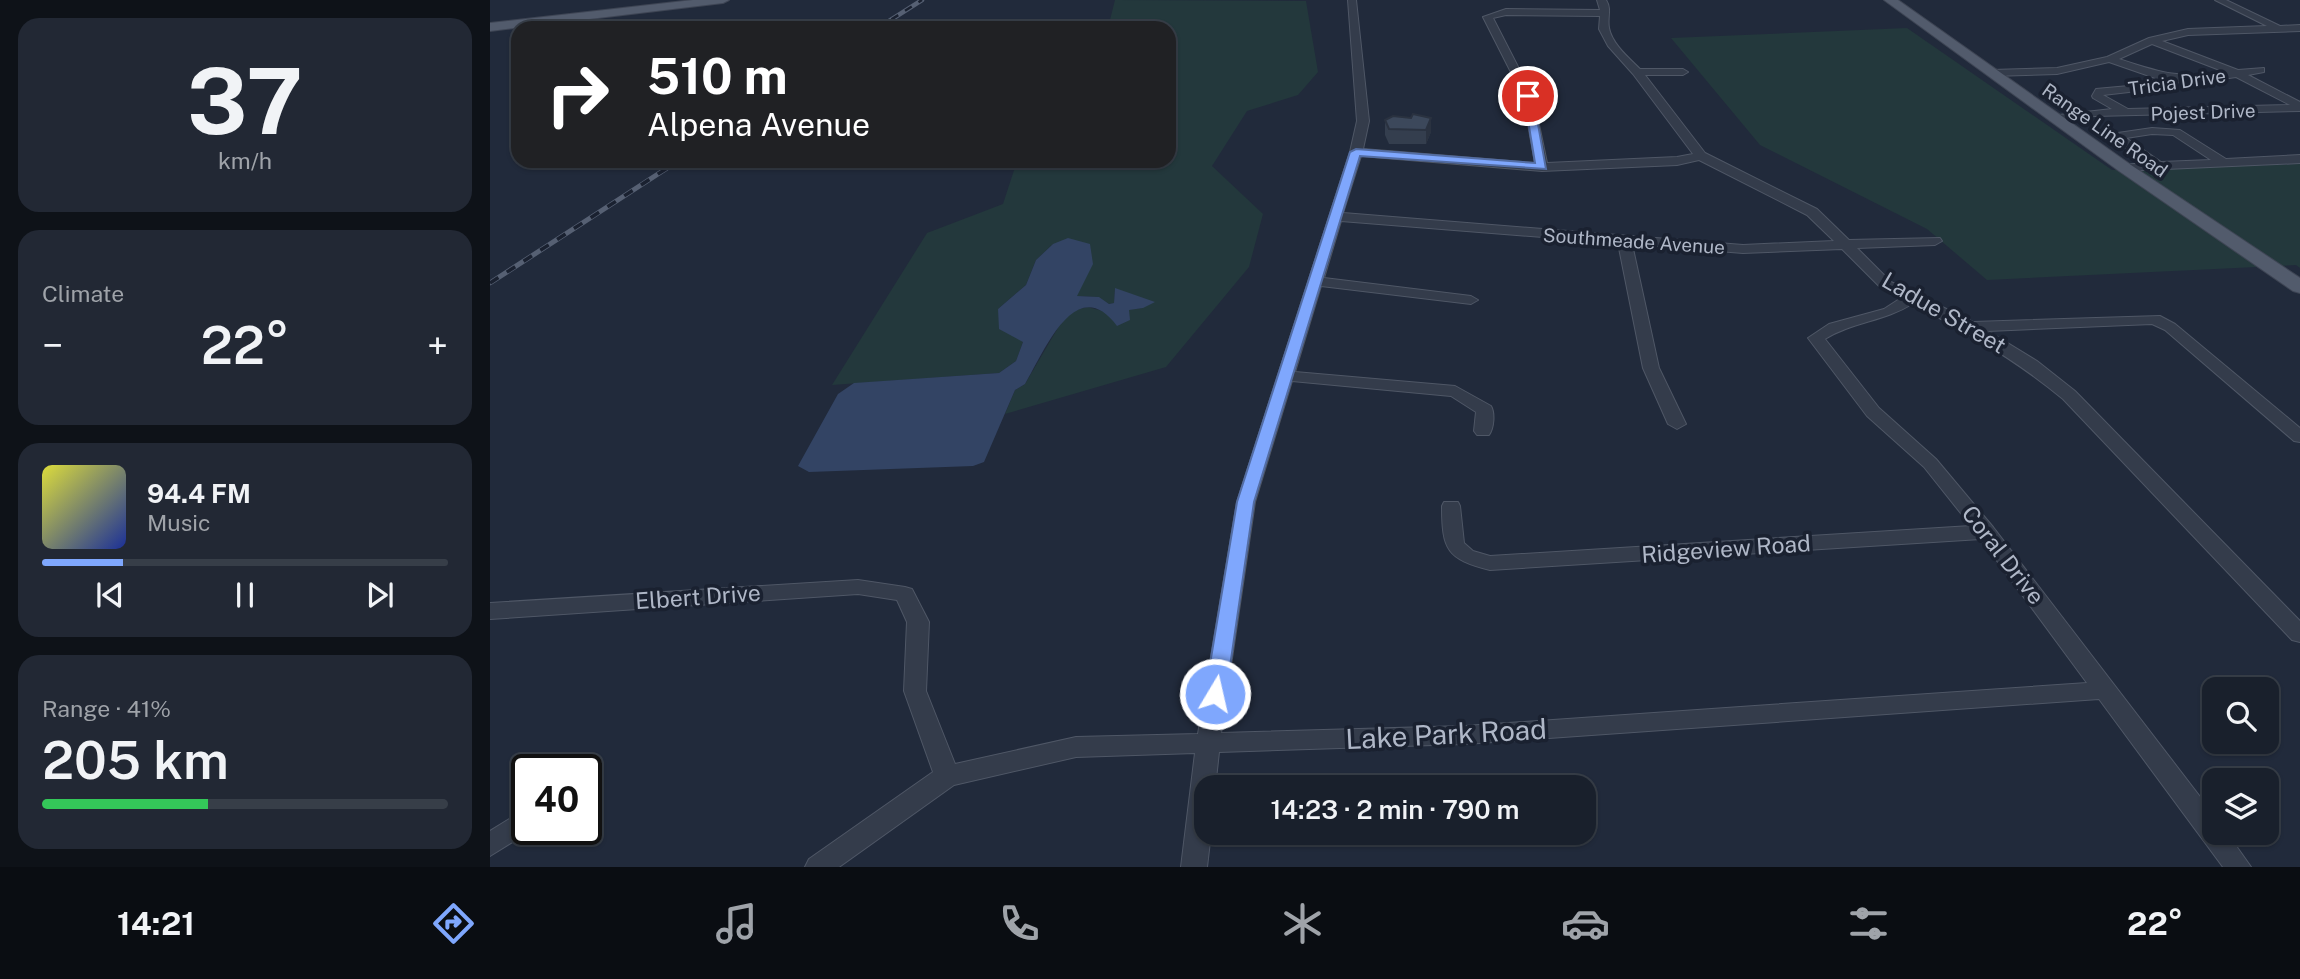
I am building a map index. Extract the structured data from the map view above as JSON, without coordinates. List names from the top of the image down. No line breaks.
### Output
{"streets":{"main road":["Range Line Road"],"street":["Tricia Drive","Pojest Drive","Southmeade Avenue","Ladue Street","Ridgeview Road","Coral Drive","Elbert Drive","Lake Park Road"]},"crossings":[["Tricia Drive","Pojest Drive"],["Pojest Drive","Range Line Road"],["Southmeade Avenue","Ladue Street"],["Ladue Street","Coral Drive"],["Ridgeview Road","Coral Drive"],["Coral Drive","Lake Park Road"],["Elbert Drive","Lake Park Road"]],"page":{"tile":[["37","km/h"],"Climate",["Range · 41%","205 km"]],"turn":["510 m","Alpena Avenue"],"heat":["−","22°","+"],"song":["94.4 FM","Music"],"limit":"40","trip":"14:23 · 2 min · 790 m","tabs":["14:21","22°"]}}
